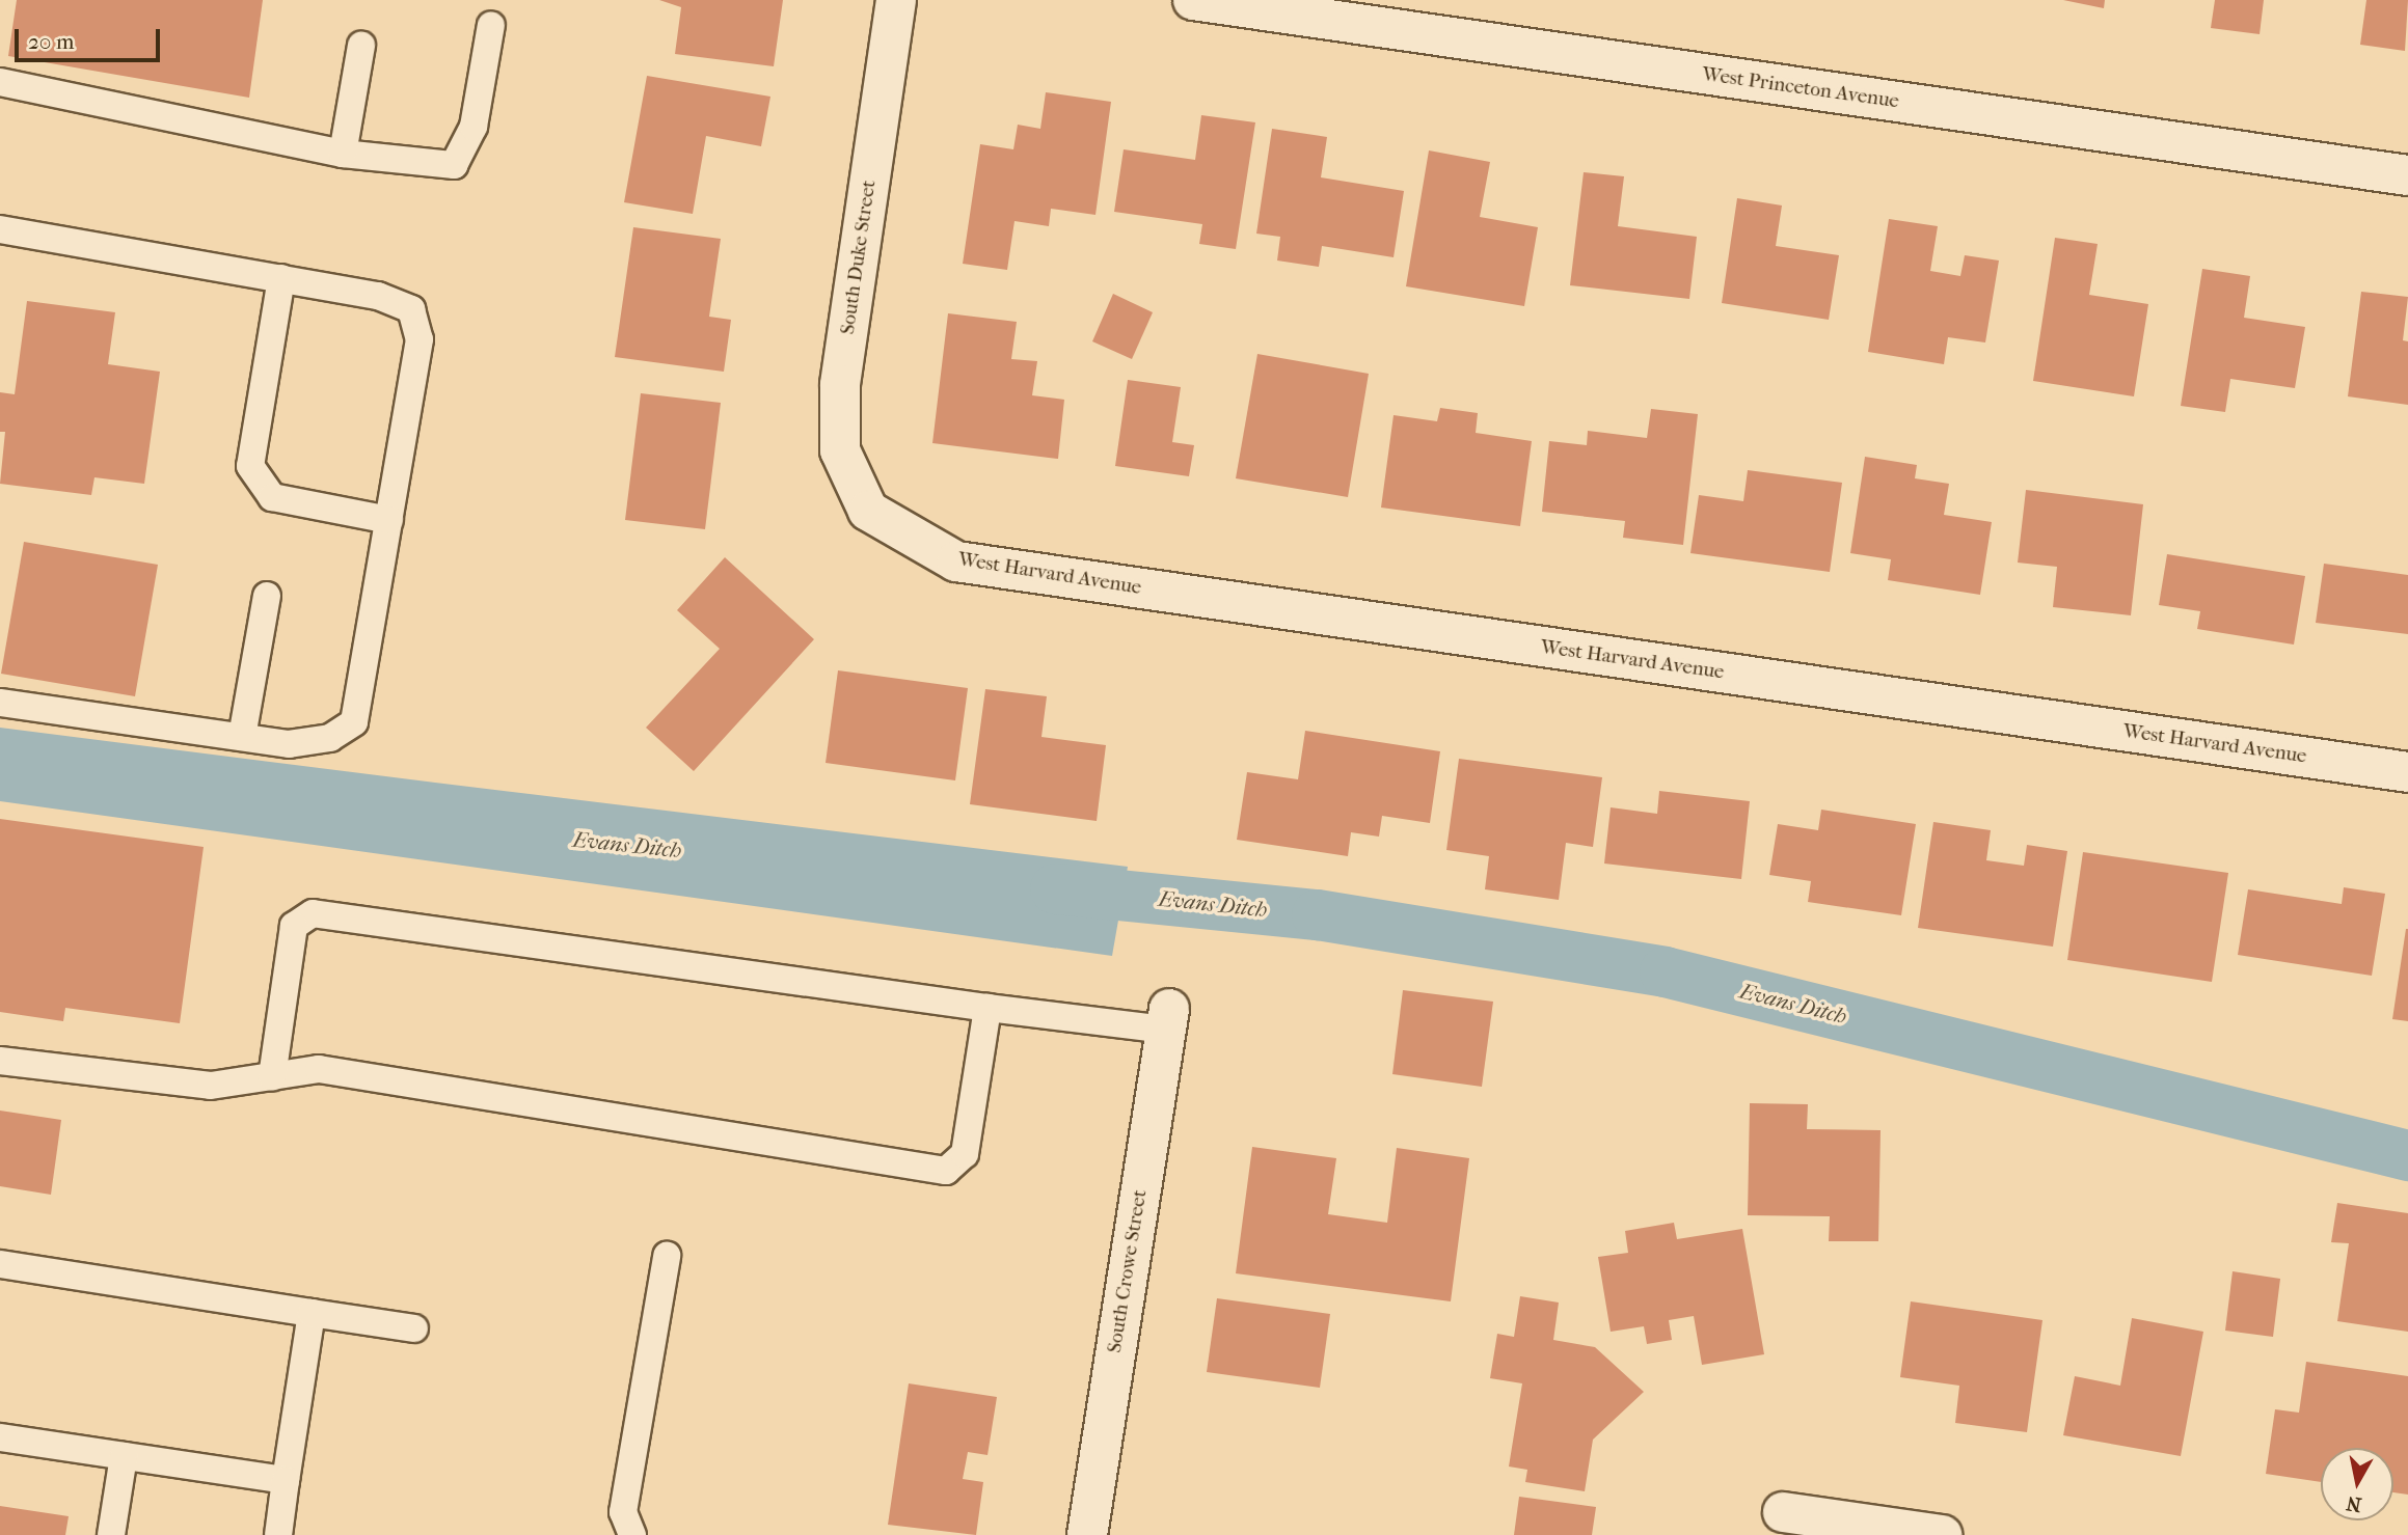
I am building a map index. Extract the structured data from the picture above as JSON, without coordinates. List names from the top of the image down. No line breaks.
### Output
{"streets":{"street":["West Princeton Avenue","South Duke Street","West Harvard Avenue","South Crowe Street"]},"crossings":[["South Duke Street","West Harvard Avenue"]],"water":["Evans Ditch"],"scale_bar":"20 m","north":"bottom"}
